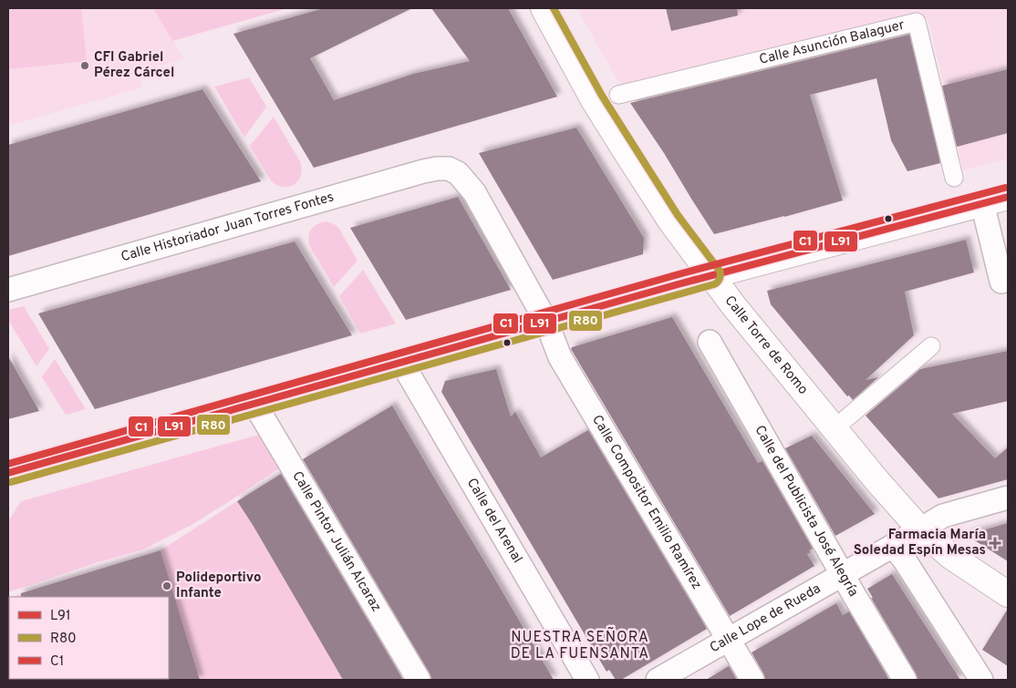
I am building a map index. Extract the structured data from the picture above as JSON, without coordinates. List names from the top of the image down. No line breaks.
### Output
{"streets":{"main road":["Calle Torre de Romo"],"street":["Calle Asunción Balaguer","Calle Historiador Juan Torres Fontes","Calle Compositor Emilio Ramírez","Calle del Publicista José Alegría","Calle del Arenal","Calle Pintor Julián Alcaraz","Calle Lope de Rueda"]},"crossings":[["Calle Historiador Juan Torres Fontes","Calle Compositor Emilio Ramírez"],["Calle Torre de Romo","Calle Lope de Rueda"],["Calle Compositor Emilio Ramírez","Calle Lope de Rueda"],["Calle del Publicista José Alegría","Calle Lope de Rueda"]],"districts":["NUESTRA SEÑORA DE LA FUENSANTA"],"places":{"other":["CFI Gabriel Pérez Cárcel","Polideportivo Infante"],"health":["Farmacia María Soledad Espín Mesas"]},"lines":["transit line R80","transit line C1","transit line L91"],"legend":["L91","R80","C1"]}
